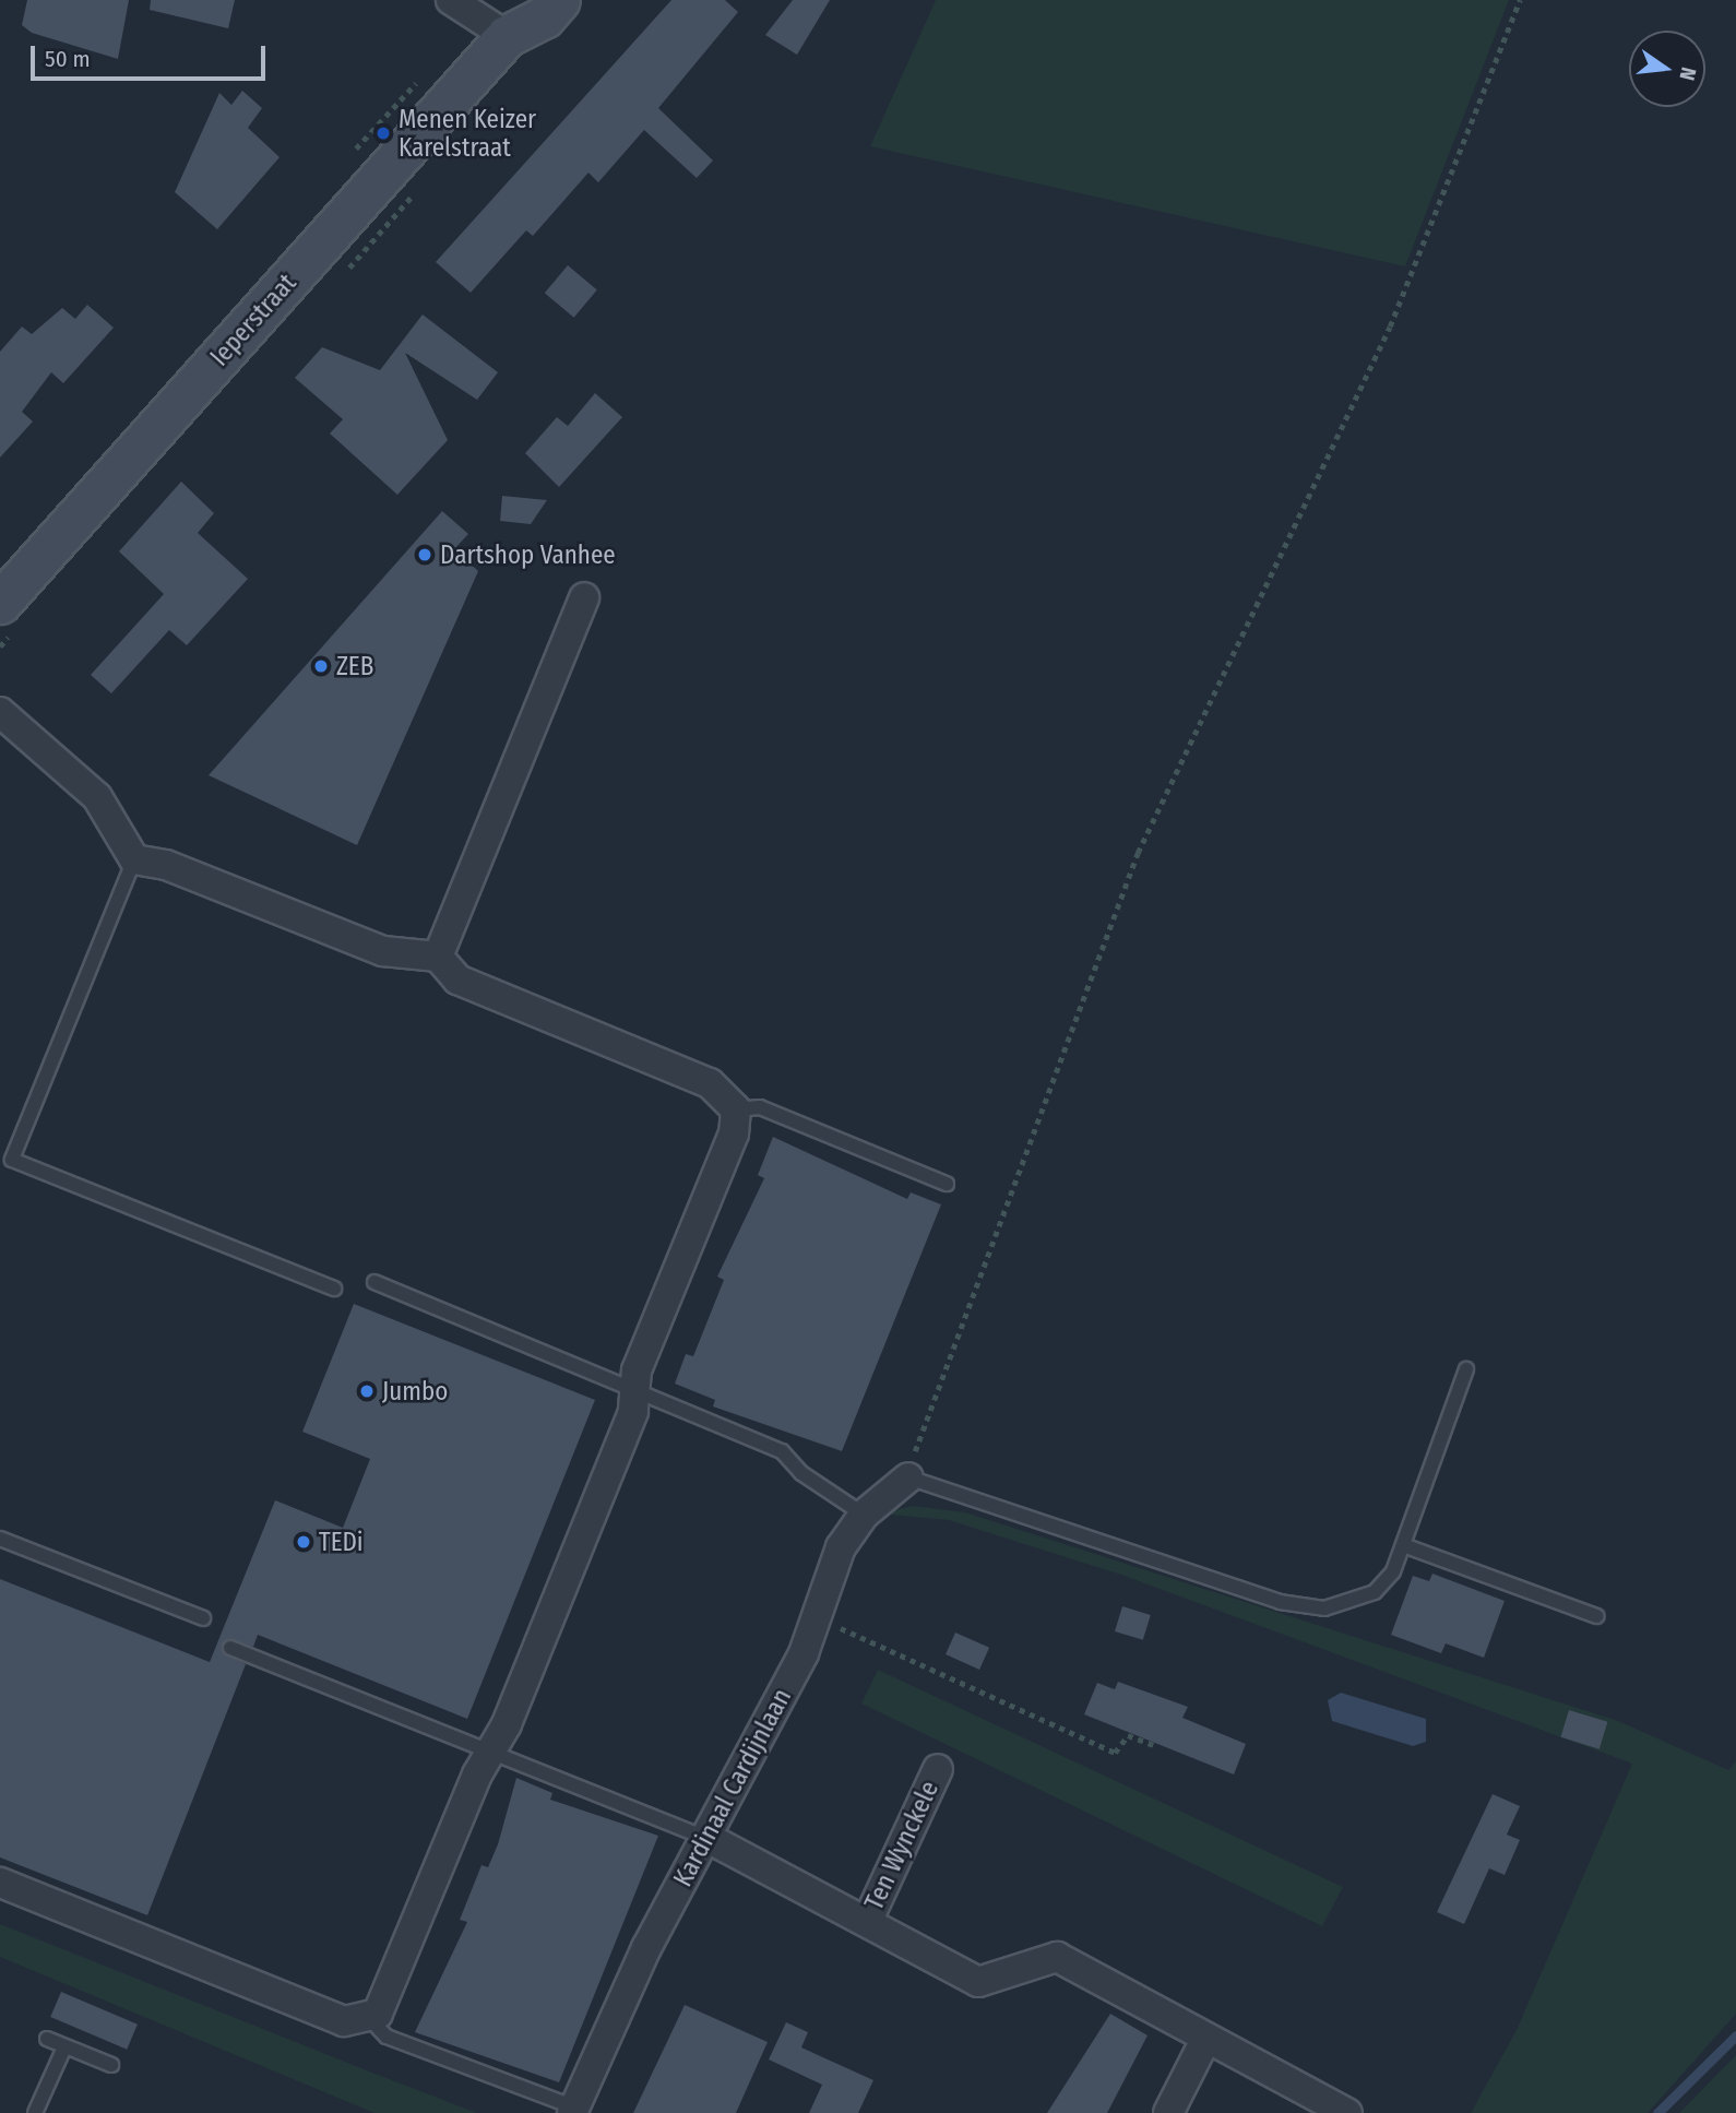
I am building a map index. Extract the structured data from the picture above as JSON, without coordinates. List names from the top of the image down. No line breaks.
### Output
{"streets":{"street":["Ieperstraat","Kardinaal Cardijnlaan","Ten Wynckele"]},"crossings":[["Kardinaal Cardijnlaan","Ten Wynckele"]],"places":["Menen Keizer Karelstraat","Dartshop Vanhee","ZEB","Jumbo","TEDi"],"scale_bar":"50 m","north":"right"}
